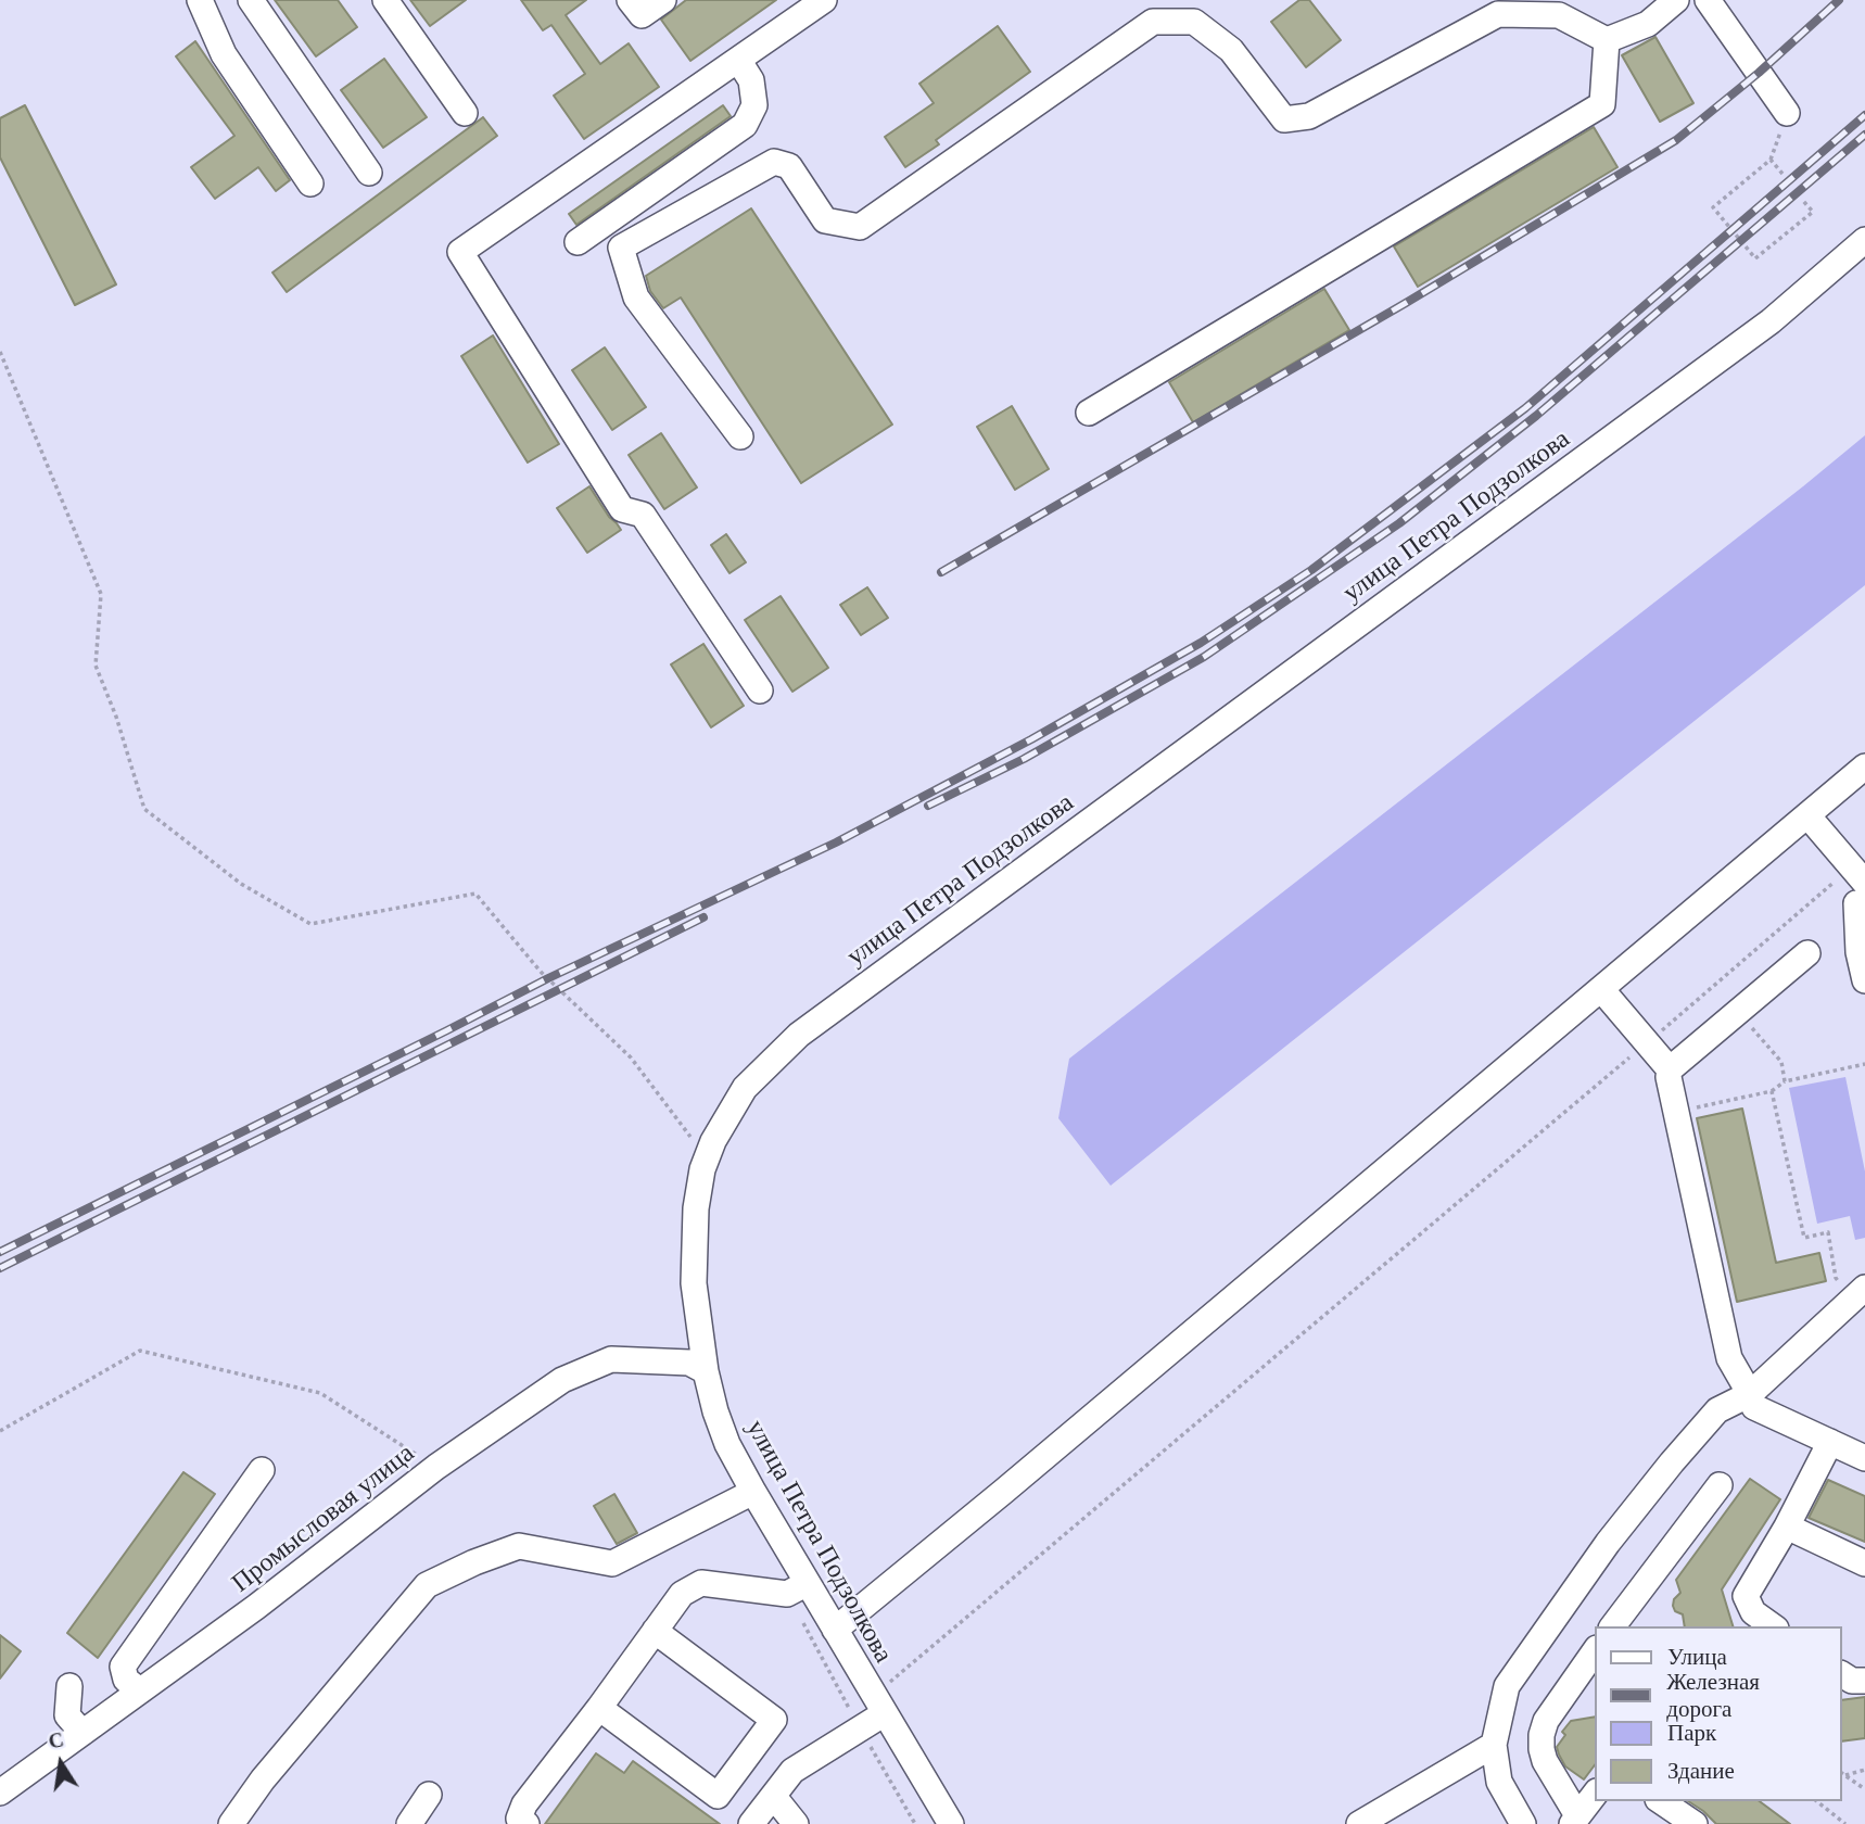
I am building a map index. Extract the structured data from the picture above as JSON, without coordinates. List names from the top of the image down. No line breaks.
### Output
{"streets":{"street":["улица Петра Подзолкова","Промысловая улица"]},"crossings":[["улица Петра Подзолкова","Промысловая улица"]],"legend":["Улица","Железная дорога","Парк","Здание"],"north":"top"}
